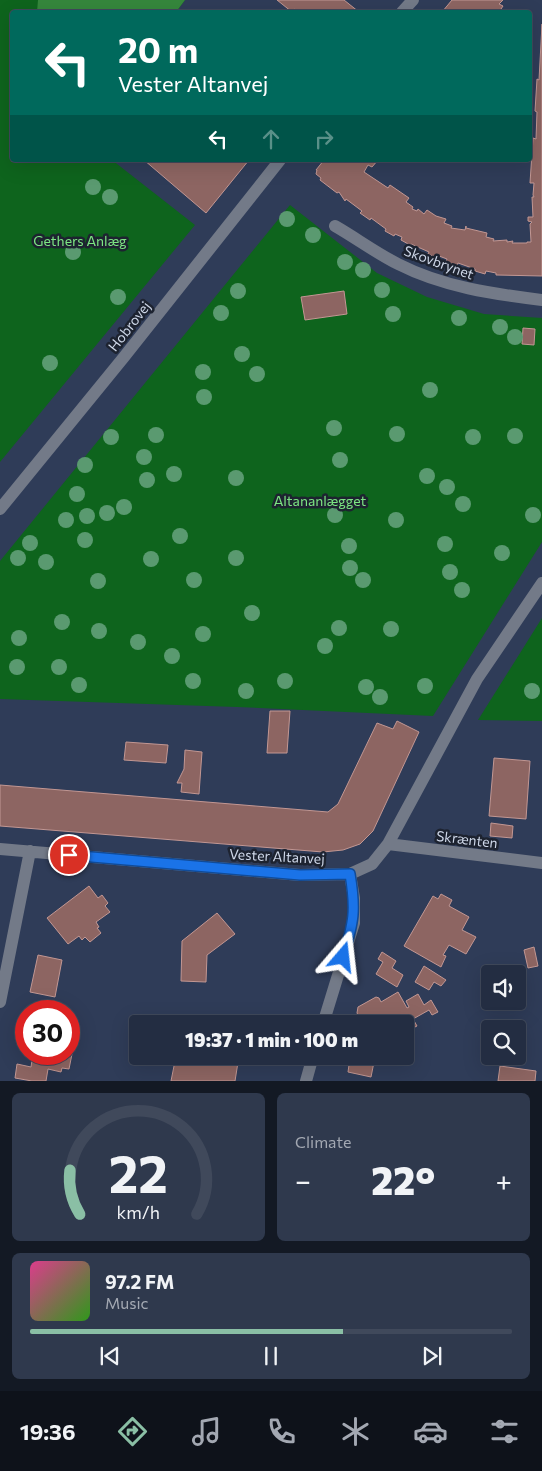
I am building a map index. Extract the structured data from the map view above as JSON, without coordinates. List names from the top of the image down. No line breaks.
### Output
{"streets":{"street":["Skovbrynet","Hobrovej","Skrænten","Vester Altanvej"]},"crossings":[["Skrænten","Vester Altanvej"]],"parks":["Gethers Anlæg","Altananlægget"],"page":{"turn":["20 m","Vester Altanvej"],"limit":"30","trip":"19:37 · 1 min · 100 m","tile":"Climate","heat":["−","22°","+"],"song":["97.2 FM","Music"],"tabs":"19:36","gauge":["22","km/h"]}}
